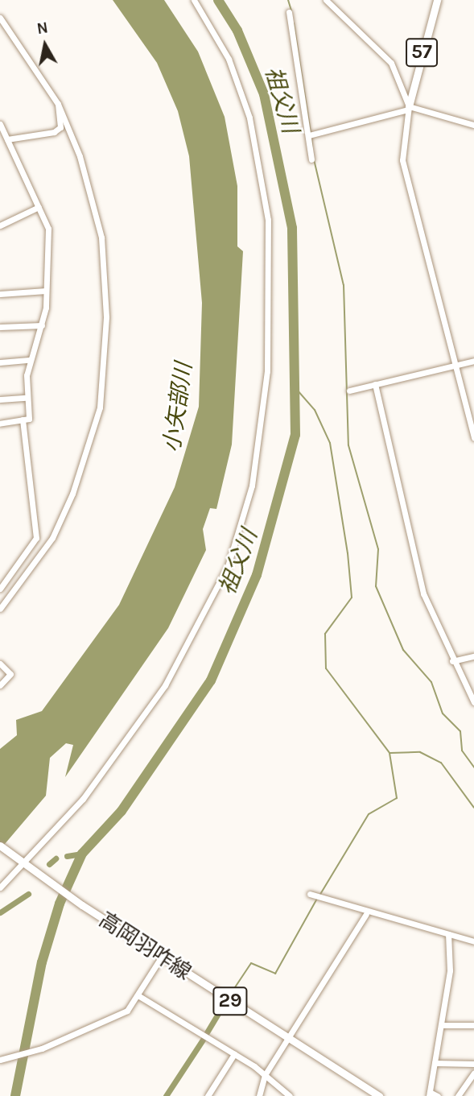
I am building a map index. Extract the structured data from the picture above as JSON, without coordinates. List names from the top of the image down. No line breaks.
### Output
{"streets":{"main road":["57","高岡羽咋線","29"]},"water":["祖父川","小矢部川"],"north":"top"}
